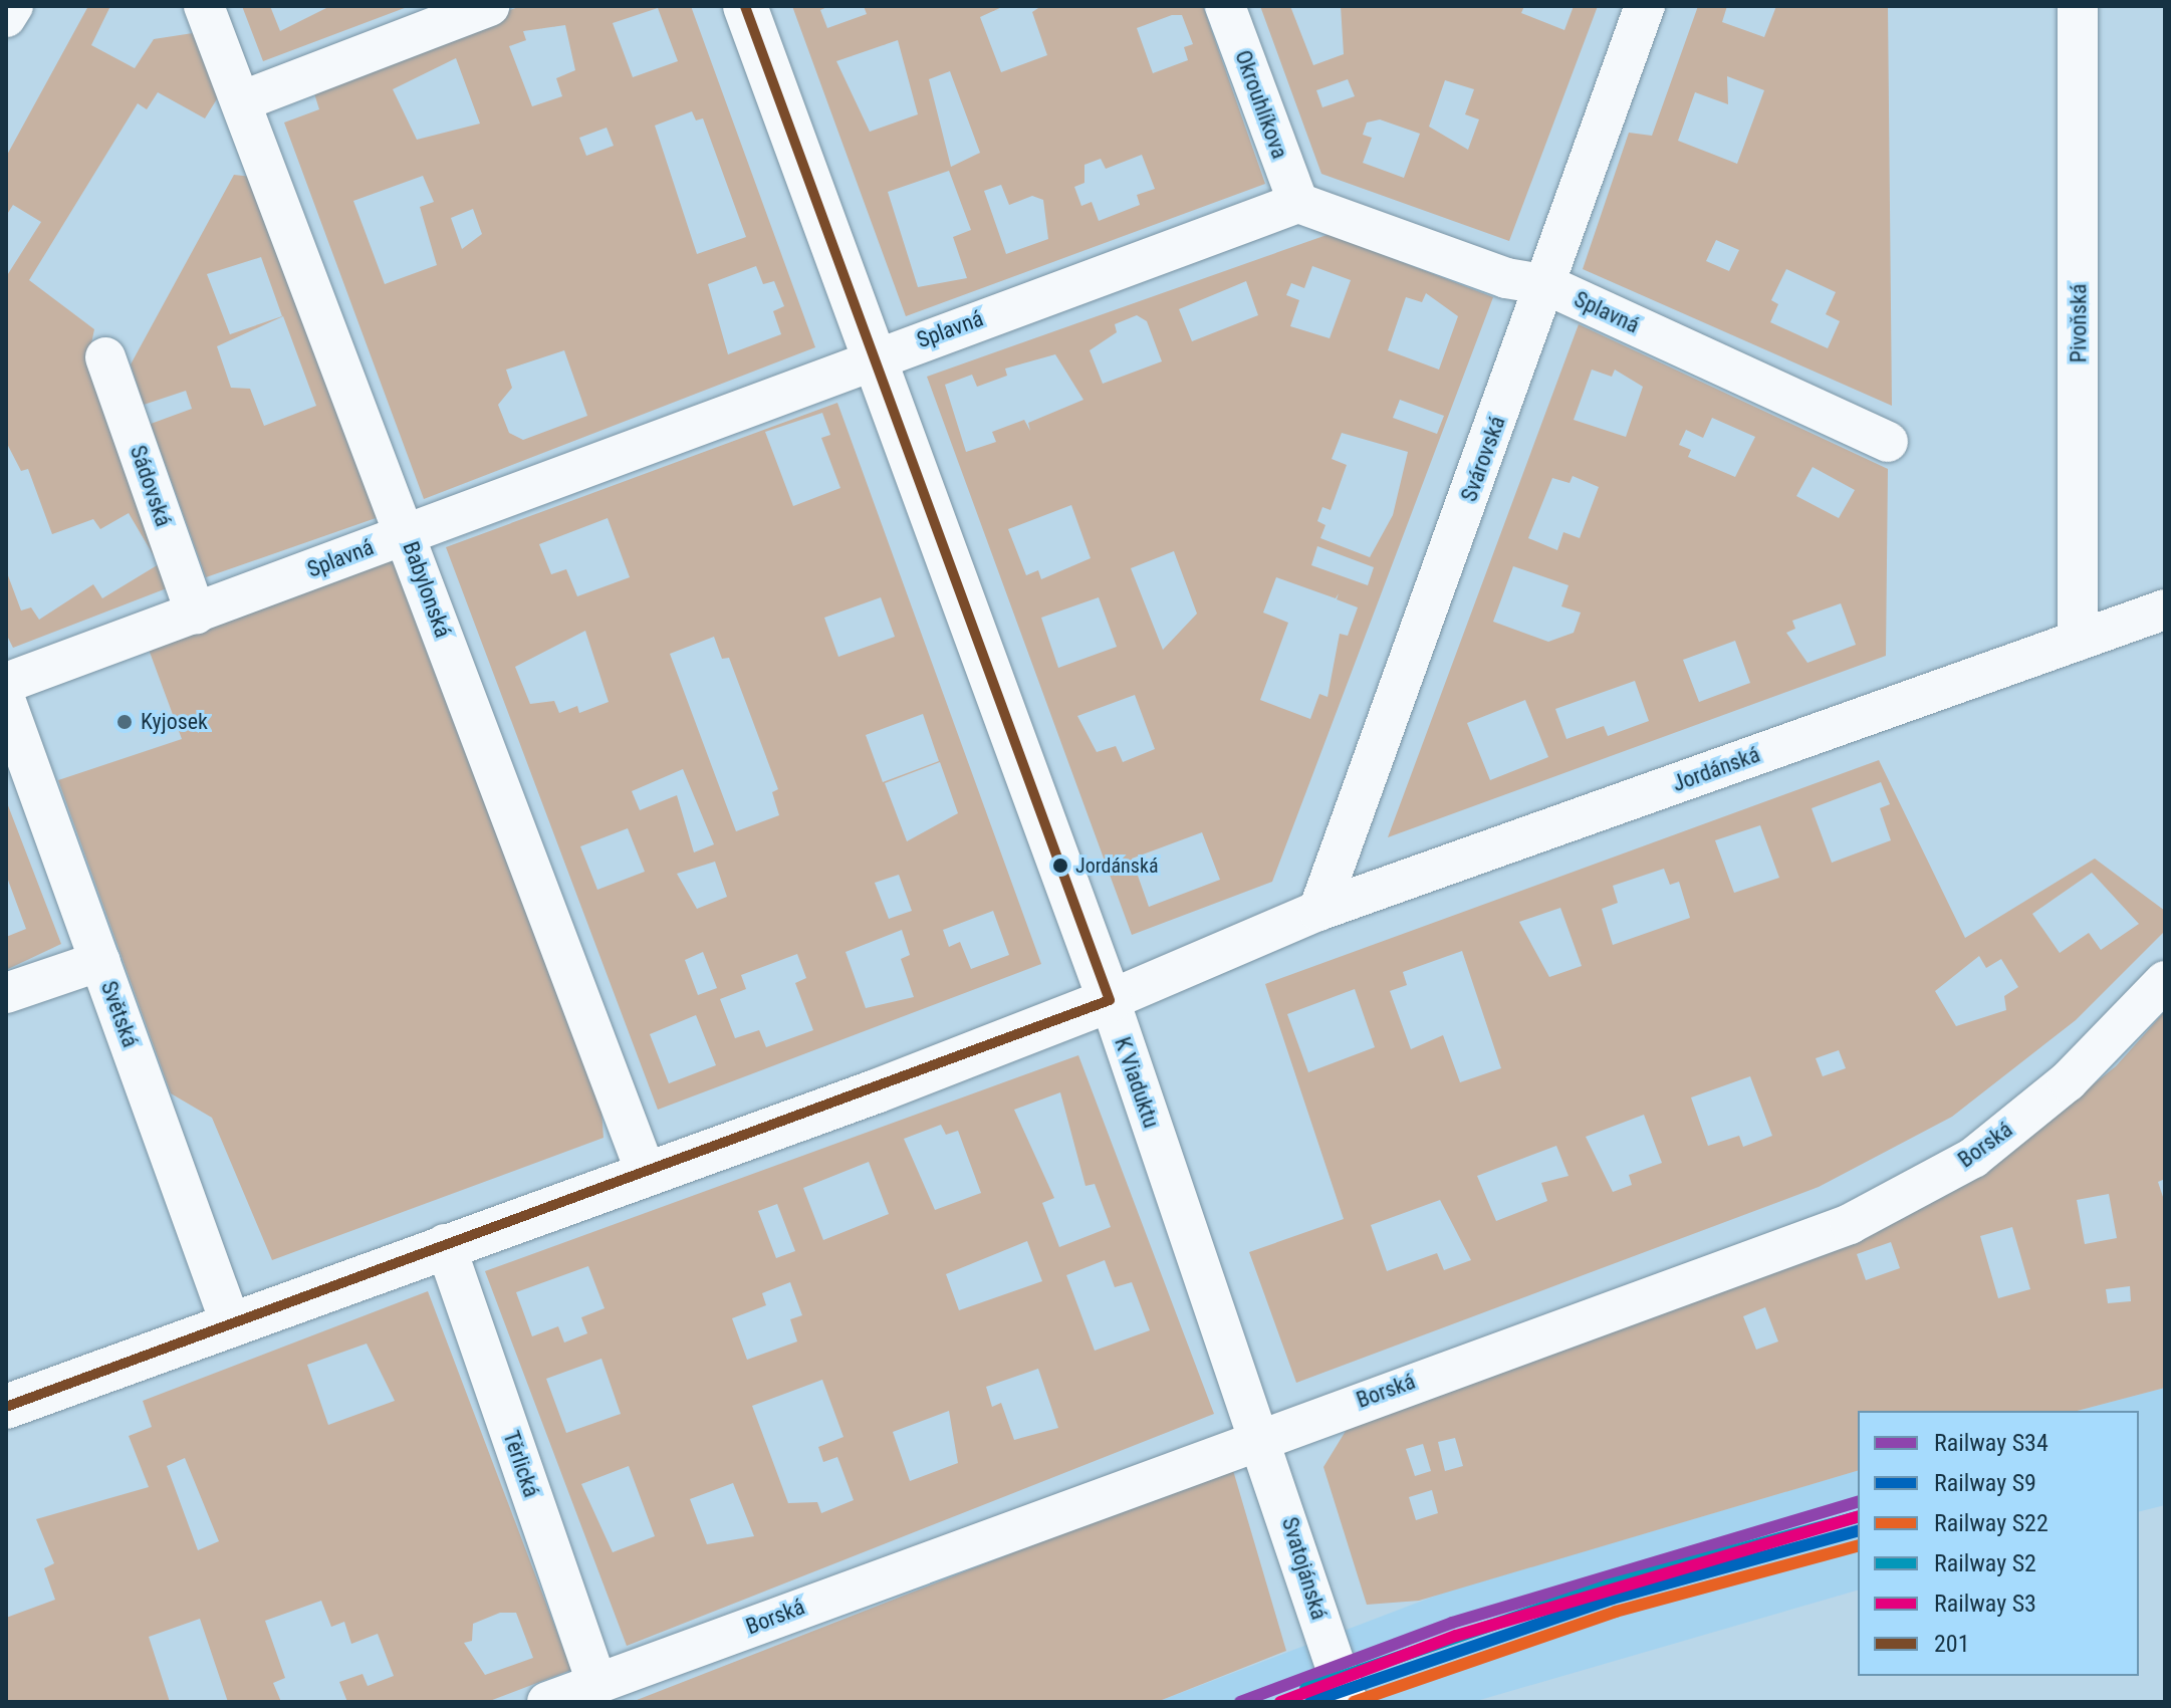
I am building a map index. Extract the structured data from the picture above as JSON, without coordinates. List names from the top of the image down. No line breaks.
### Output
{"streets":{"street":["Okrouhlíkova","Splavná","Pivoňská","Svárovská","Sádovská","Babylonská","Jordánská","Světská","K Viaduktu","Borská","Těrlická","Svatojánská"]},"crossings":[["Okrouhlíkova","Splavná"],["Splavná","Svárovská"],["Splavná","Sádovská"],["Splavná","Babylonská"],["Splavná","K Viaduktu"],["Pivoňská","Jordánská"],["Svárovská","Jordánská"],["Babylonská","Jordánská"],["Jordánská","Světská"],["Jordánská","K Viaduktu"],["Jordánská","Těrlická"],["K Viaduktu","Borská"],["K Viaduktu","Svatojánská"],["Borská","Těrlická"],["Borská","Svatojánská"]],"places":["Kyjosek","Jordánská"],"lines":["transit line 201","rail line S34","rail line S3","rail line S2","rail line S9","rail line S22"],"legend":["Railway S34","Railway S9","Railway S22","Railway S2","Railway S3","201"]}
